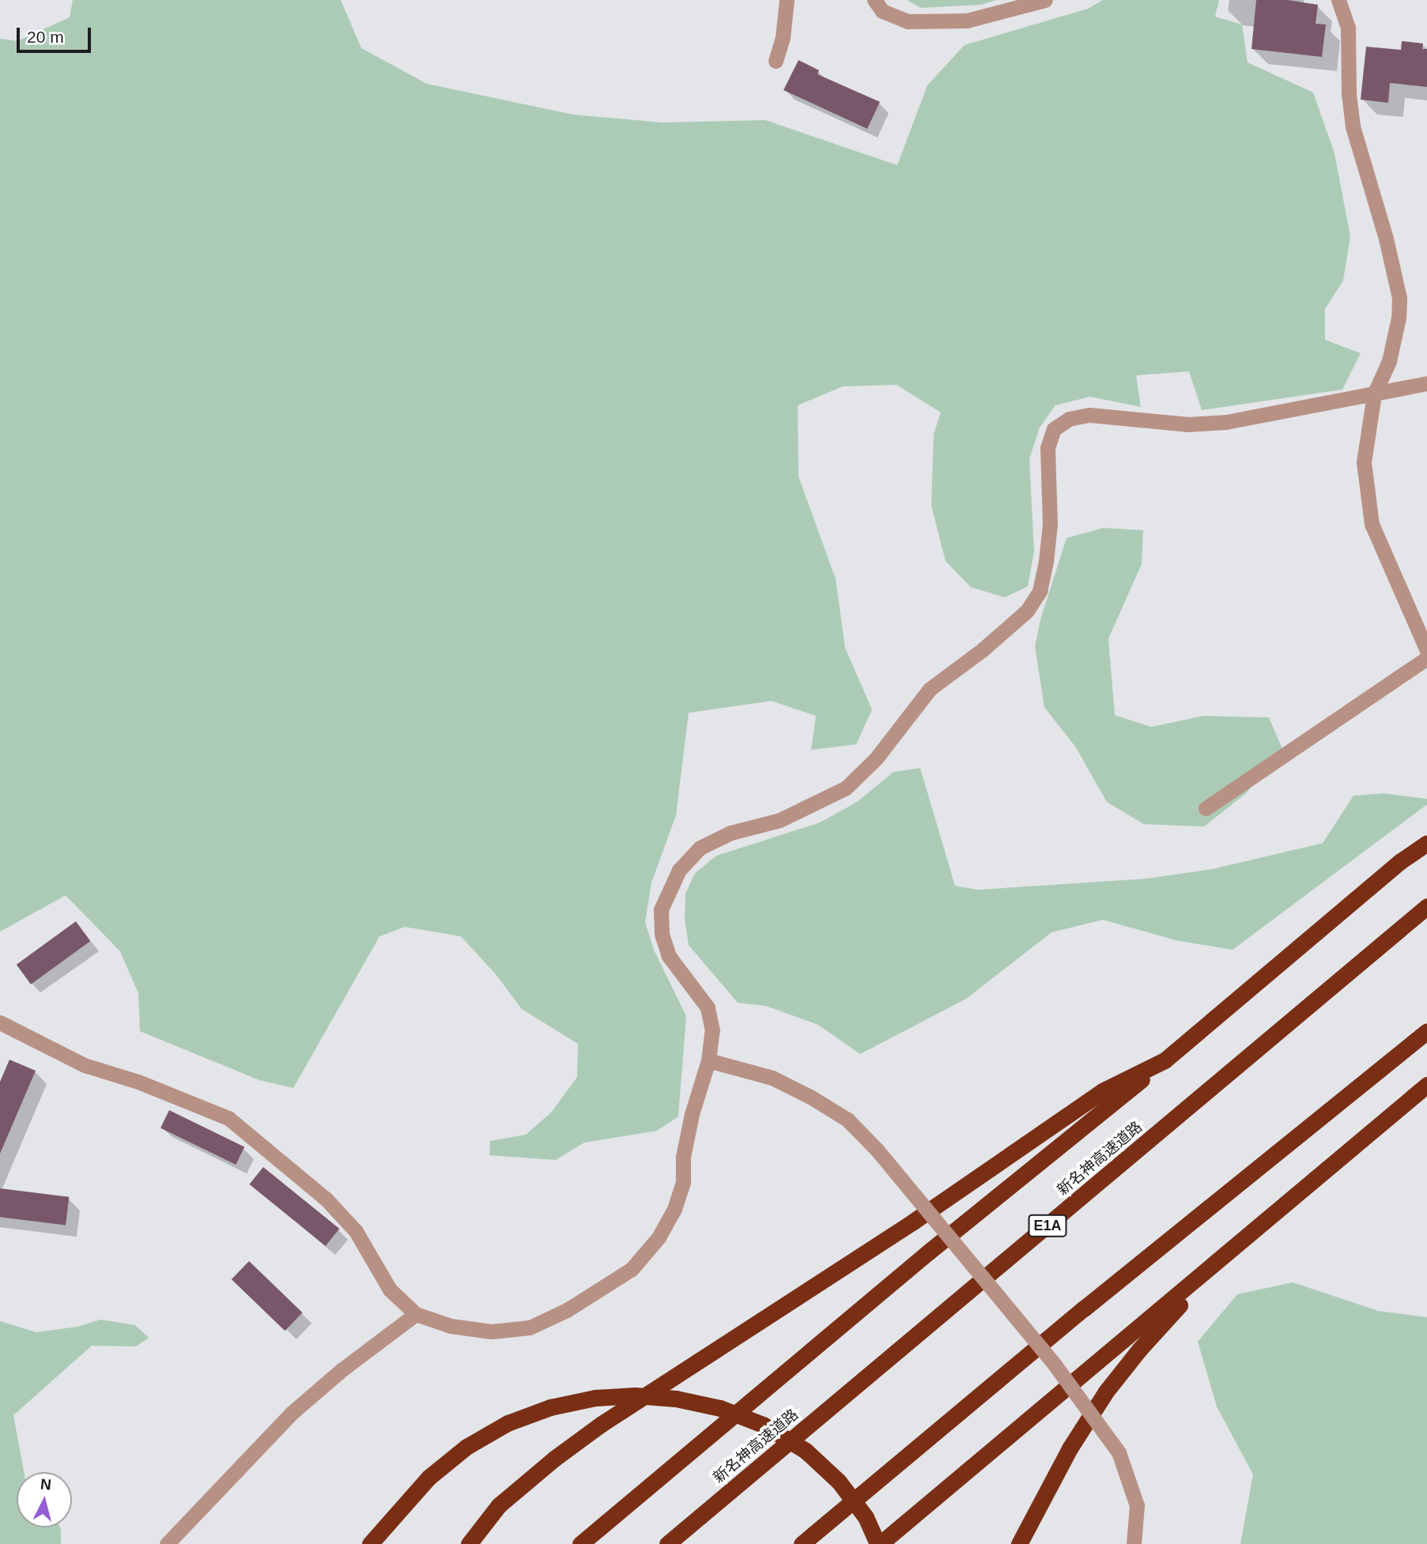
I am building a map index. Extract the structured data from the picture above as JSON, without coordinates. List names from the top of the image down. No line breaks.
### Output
{"streets":{"highway":["新名神高速道路","E1A"]},"scale_bar":"20 m","north":"top"}
